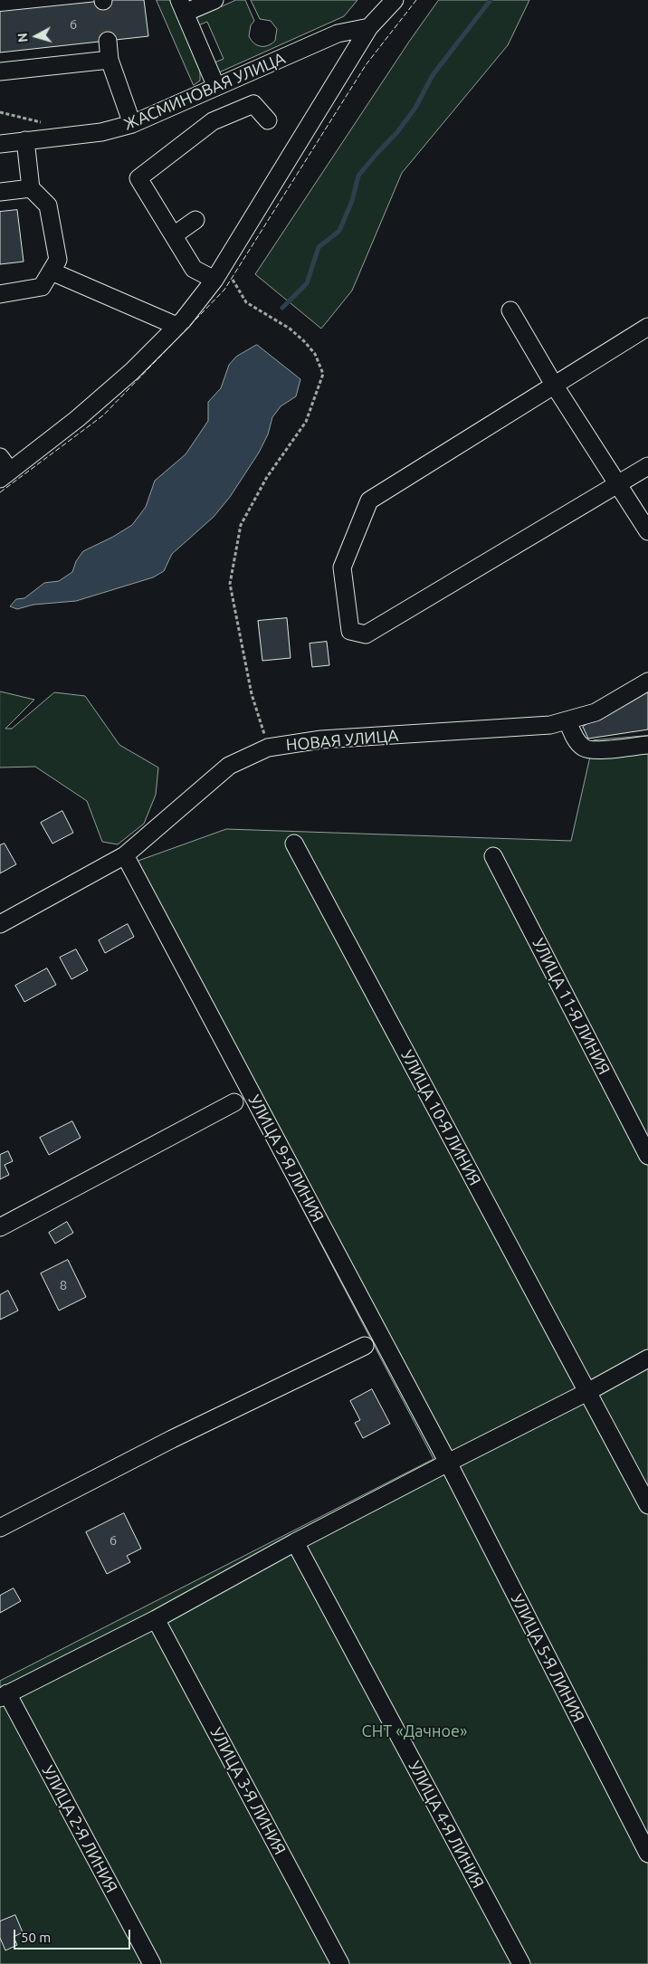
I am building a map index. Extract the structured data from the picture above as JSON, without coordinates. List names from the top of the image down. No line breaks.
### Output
{"streets":{"street":["ЖАСМИНОВАЯ УЛИЦА","НОВАЯ УЛИЦА","УЛИЦА 11-Я ЛИНИЯ","УЛИЦА 10-Я ЛИНИЯ","УЛИЦА 9-Я ЛИНИЯ","УЛИЦА 5-Я ЛИНИЯ","УЛИЦА 3-Я ЛИНИЯ","УЛИЦА 4-Я ЛИНИЯ","УЛИЦА 2-Я ЛИНИЯ"]},"crossings":[["НОВАЯ УЛИЦА","УЛИЦА 9-Я ЛИНИЯ"],["УЛИЦА 9-Я ЛИНИЯ","УЛИЦА 5-Я ЛИНИЯ"]],"parks":["СНТ «Дачное»"],"house_numbers":["6","8","6"],"scale_bar":"50 m","north":"left"}
